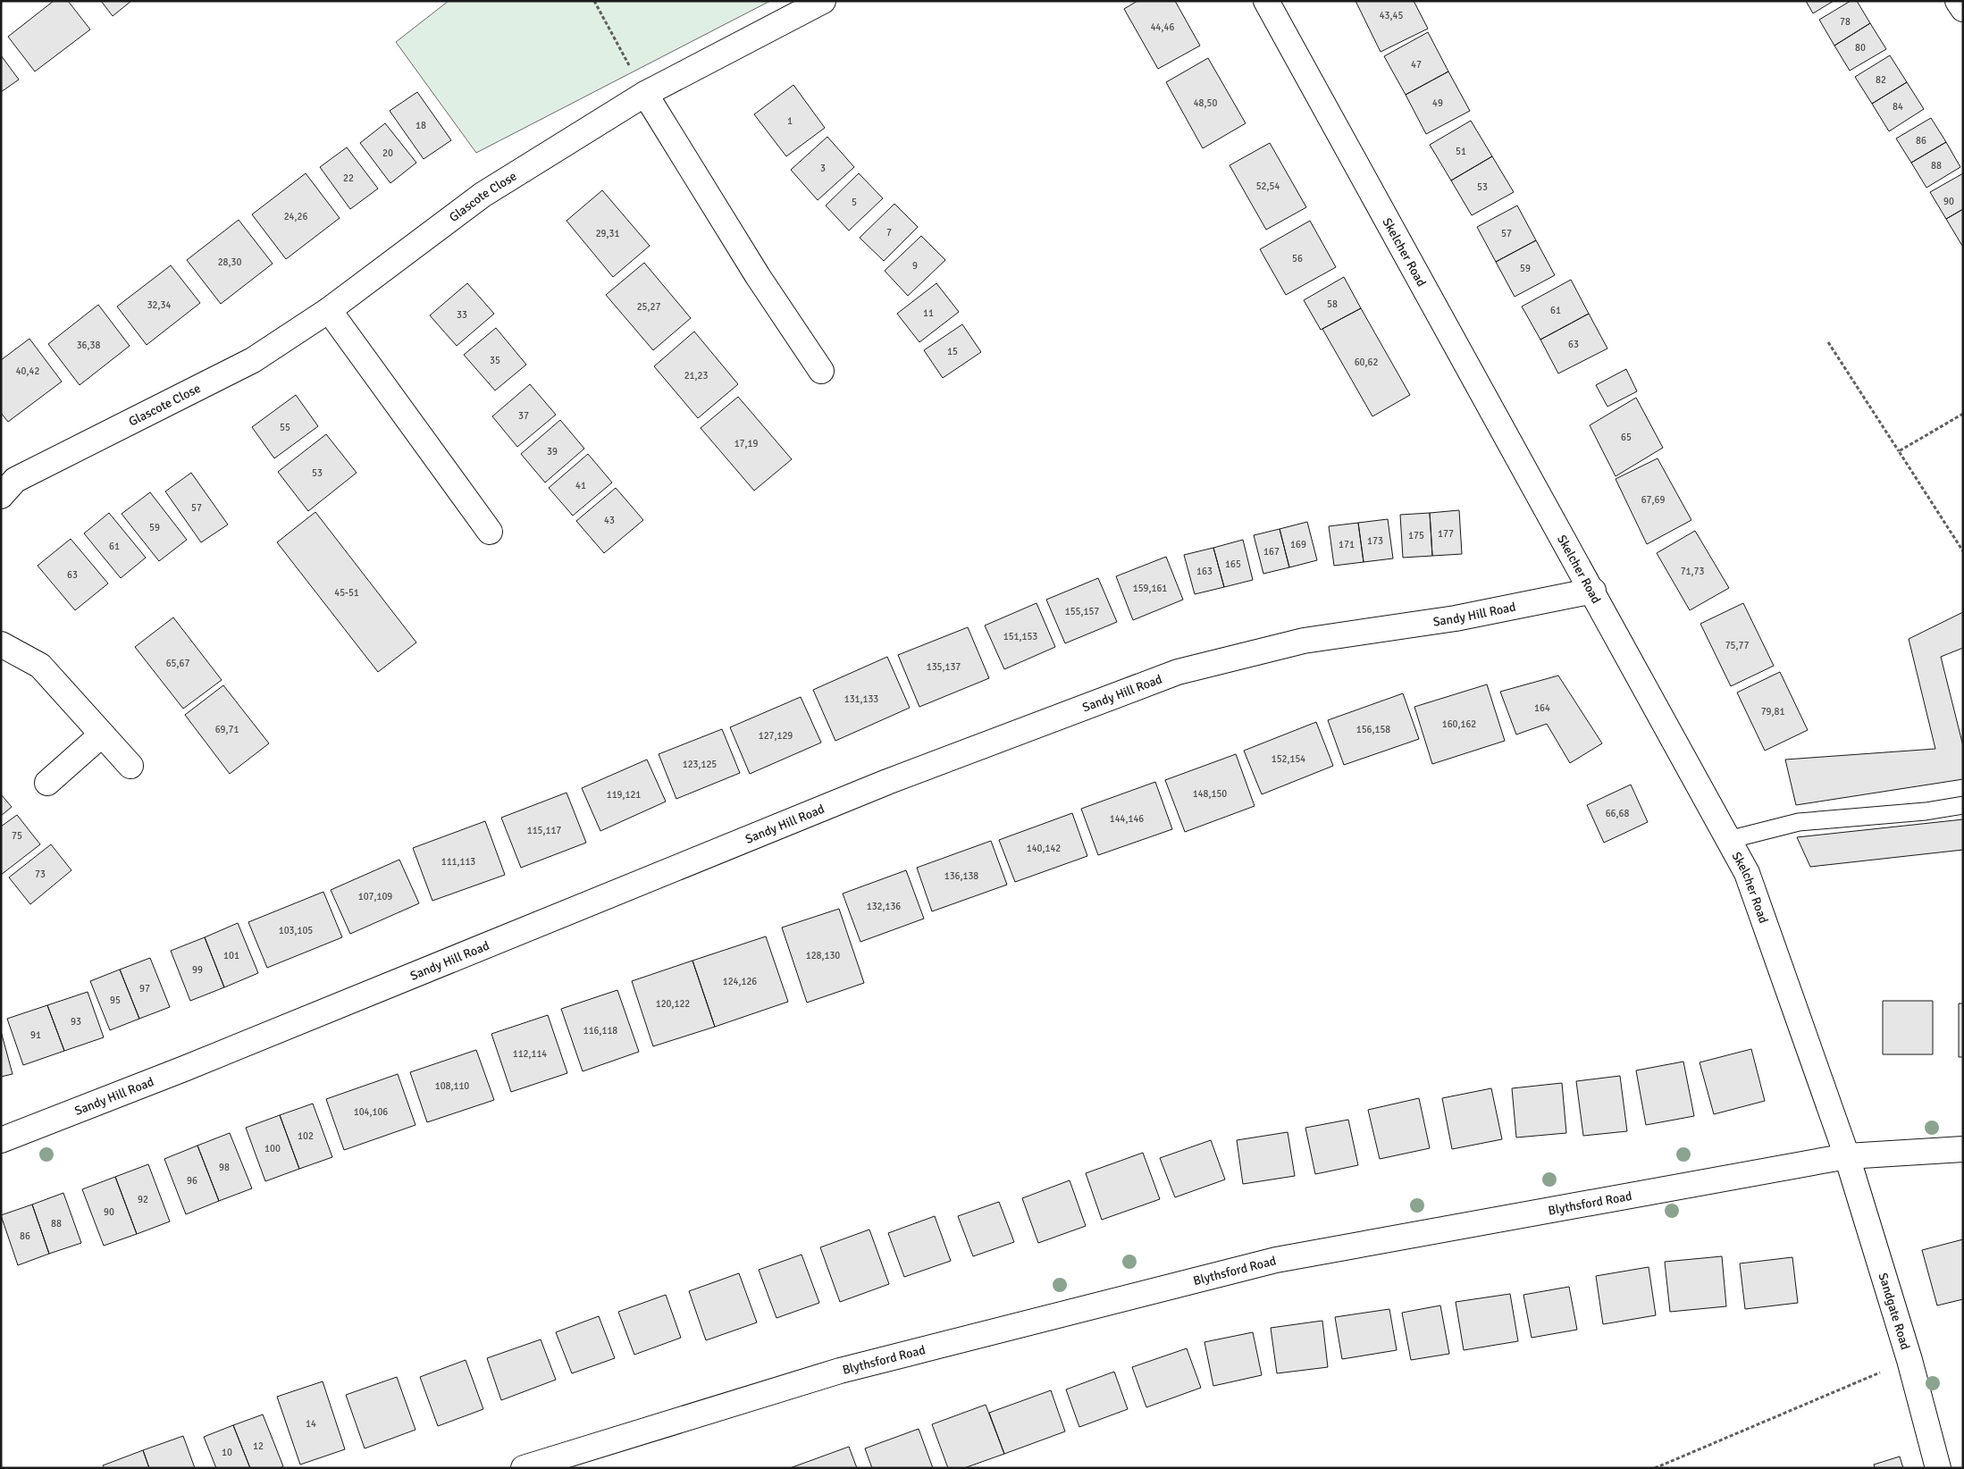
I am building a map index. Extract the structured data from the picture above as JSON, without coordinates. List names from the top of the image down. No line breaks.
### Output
{"streets":{"street":["Glascote Close","Skelcher Road","Sandy Hill Road","Blythsford Road","Sandgate Road"]},"crossings":[["Skelcher Road","Sandy Hill Road"],["Skelcher Road","Blythsford Road"],["Skelcher Road","Sandgate Road"],["Blythsford Road","Sandgate Road"]],"house_numbers":["43,45","78","44,46","80","47","82","48,50","49","84","1","18","86","51","20","88","3","22","52,54","53","90","5","24,26","7","29,31","57","56","28,30","9","59","58","32,34","25,27","61","11","33","63","36,38","15","35","60,62","40,42","21,23","37","55","65","17,19","39","53","41","67,69","57","43","59","177","175","173","169","171","61","167","165","163","71,73","63","159,161","45-51","155,157","151,153","75,77","65,67","135,137","131,133","164","79,81","160,162","69,71","156,158","127,129","152,154","123,125","148,150","119,121","66,68","144,146","115,117","75","140,142","111,113","73","136,138","107,109","132,136","103,105","101","128,130","99","124,126","97","95","120,122","93","116,118","91","112,114","108,110","104,106","102","100","98","96","92","90","88","86","14","12","10"]}
